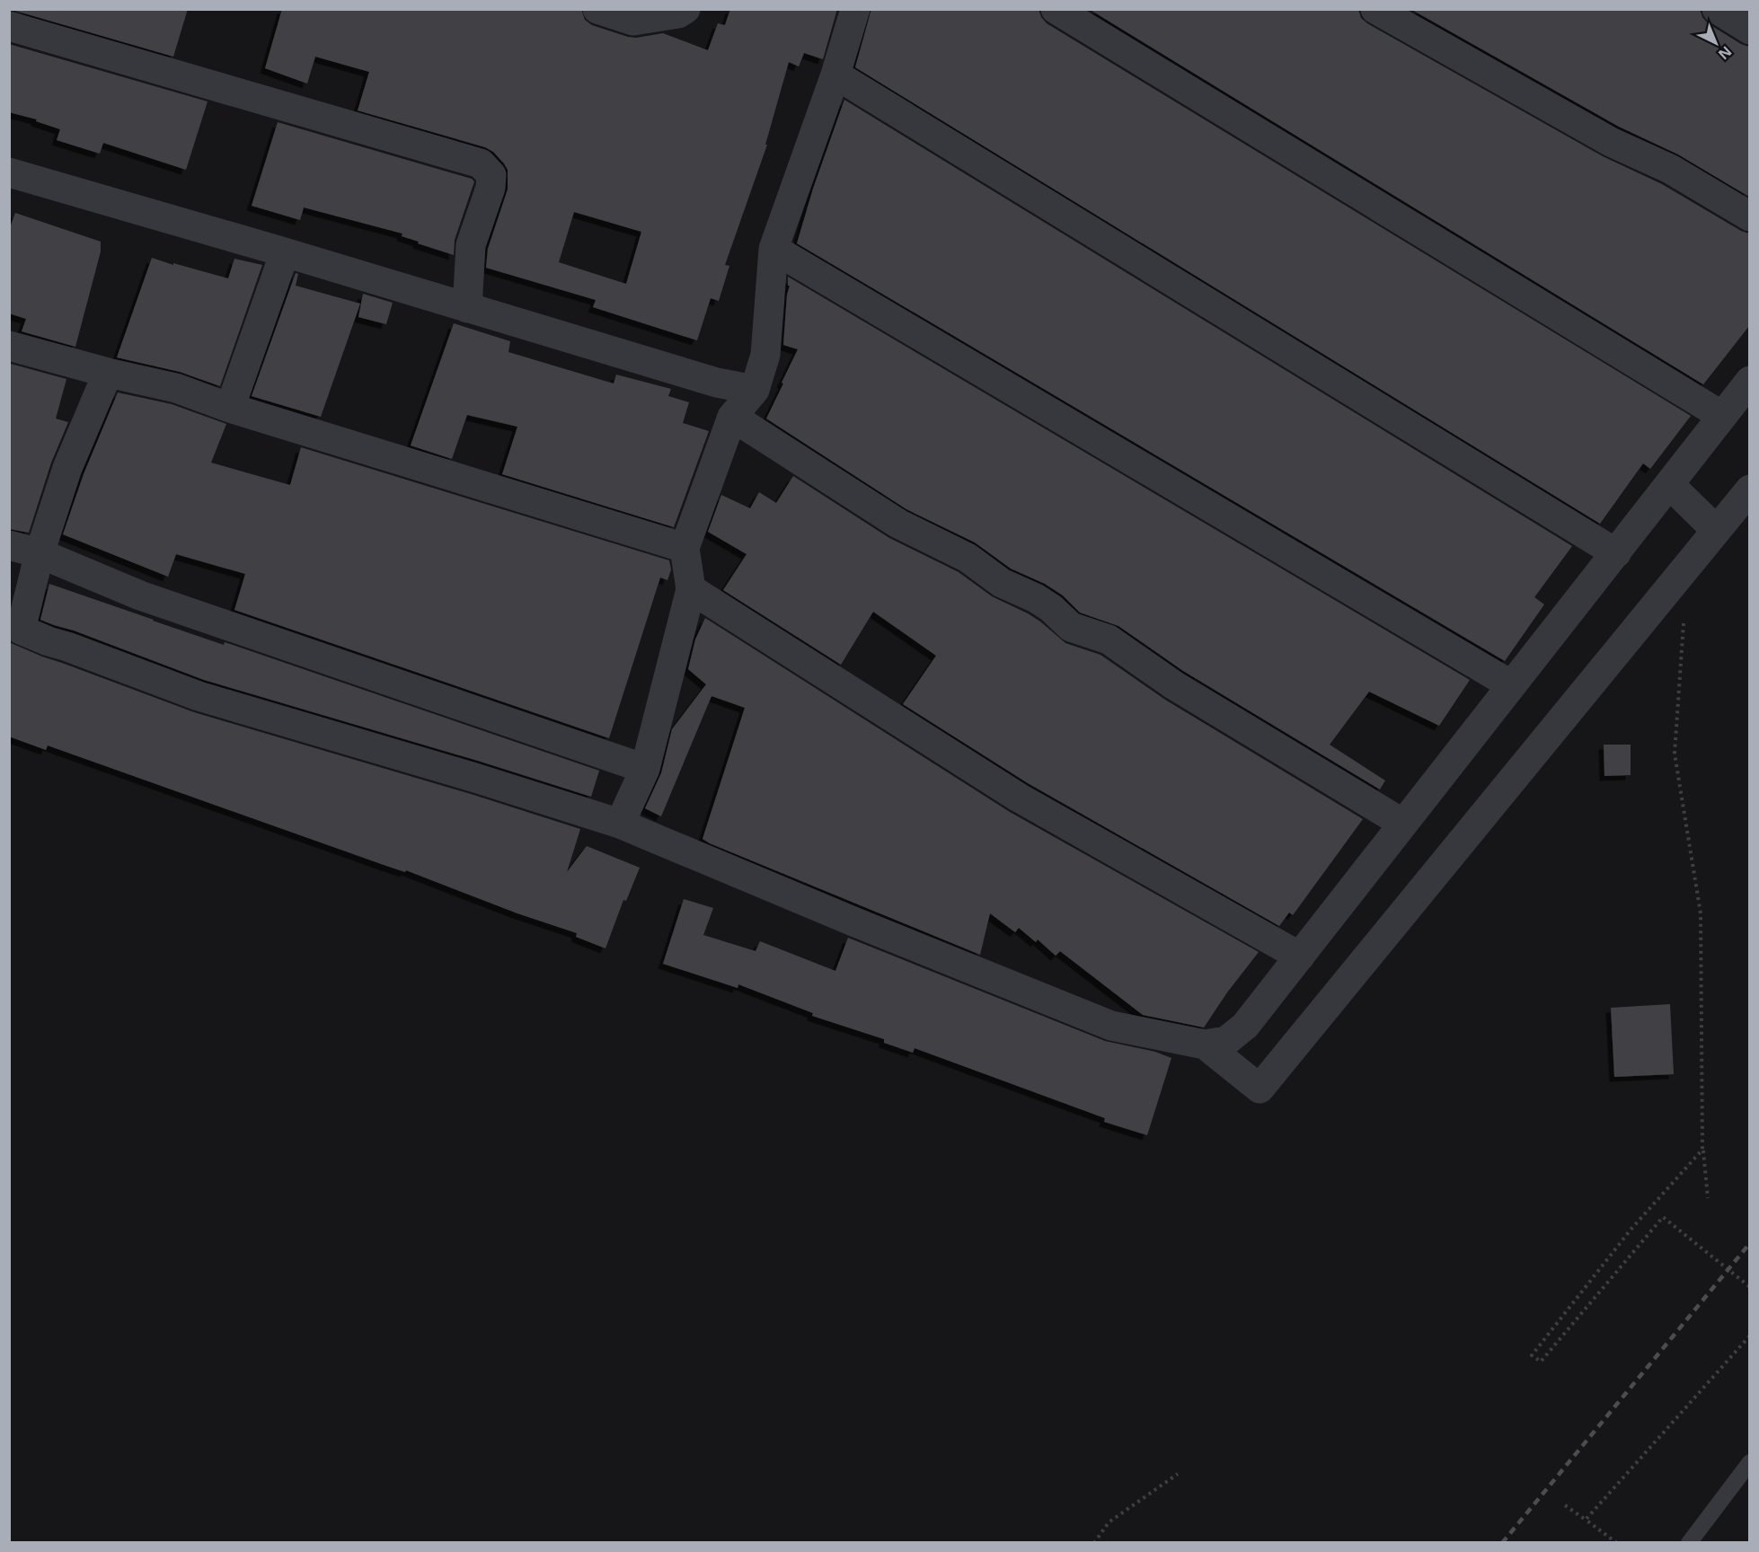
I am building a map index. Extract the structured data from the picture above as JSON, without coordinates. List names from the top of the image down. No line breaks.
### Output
{"north":"bottom right"}
